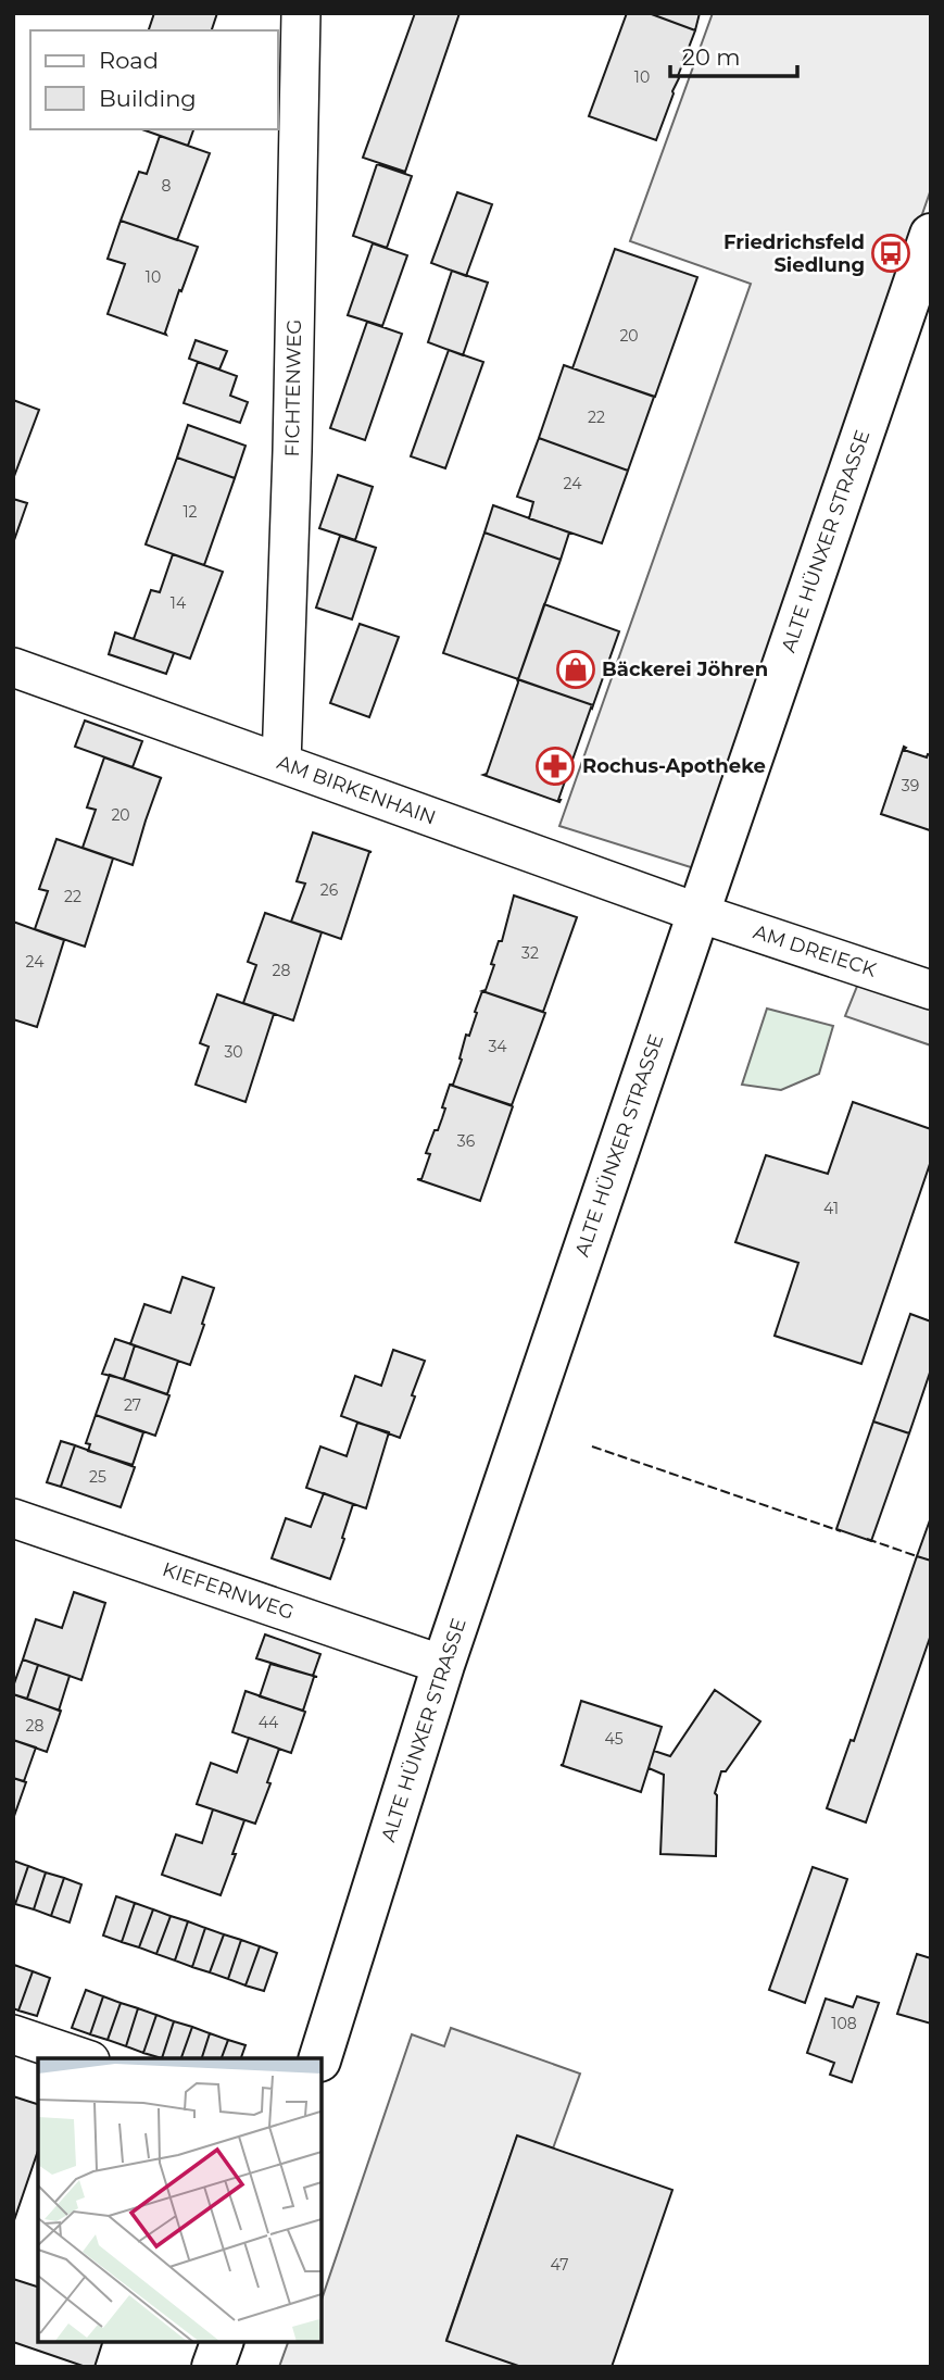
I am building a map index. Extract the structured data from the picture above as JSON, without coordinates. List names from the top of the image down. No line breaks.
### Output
{"streets":{"street":["FICHTENWEG","ALTE HÜNXER STRASSE","AM BIRKENHAIN","AM DREIECK","KIEFERNWEG"]},"crossings":[["FICHTENWEG","AM BIRKENHAIN"],["ALTE HÜNXER STRASSE","AM BIRKENHAIN"],["ALTE HÜNXER STRASSE","AM DREIECK"],["ALTE HÜNXER STRASSE","KIEFERNWEG"],["AM BIRKENHAIN","AM DREIECK"]],"places":{"bus stop":["Friedrichsfeld Siedlung"],"shop":["Bäckerei Jöhren"],"pharmacy":["Rochus-Apotheke"]},"house_numbers":["10","8","10","20","22","24","12","14","39","20","26","22","32","24","28","34","30","36","41","27","25","44","28","45","108","47"],"legend":["Road","Building"],"scale_bar":"20 m"}
